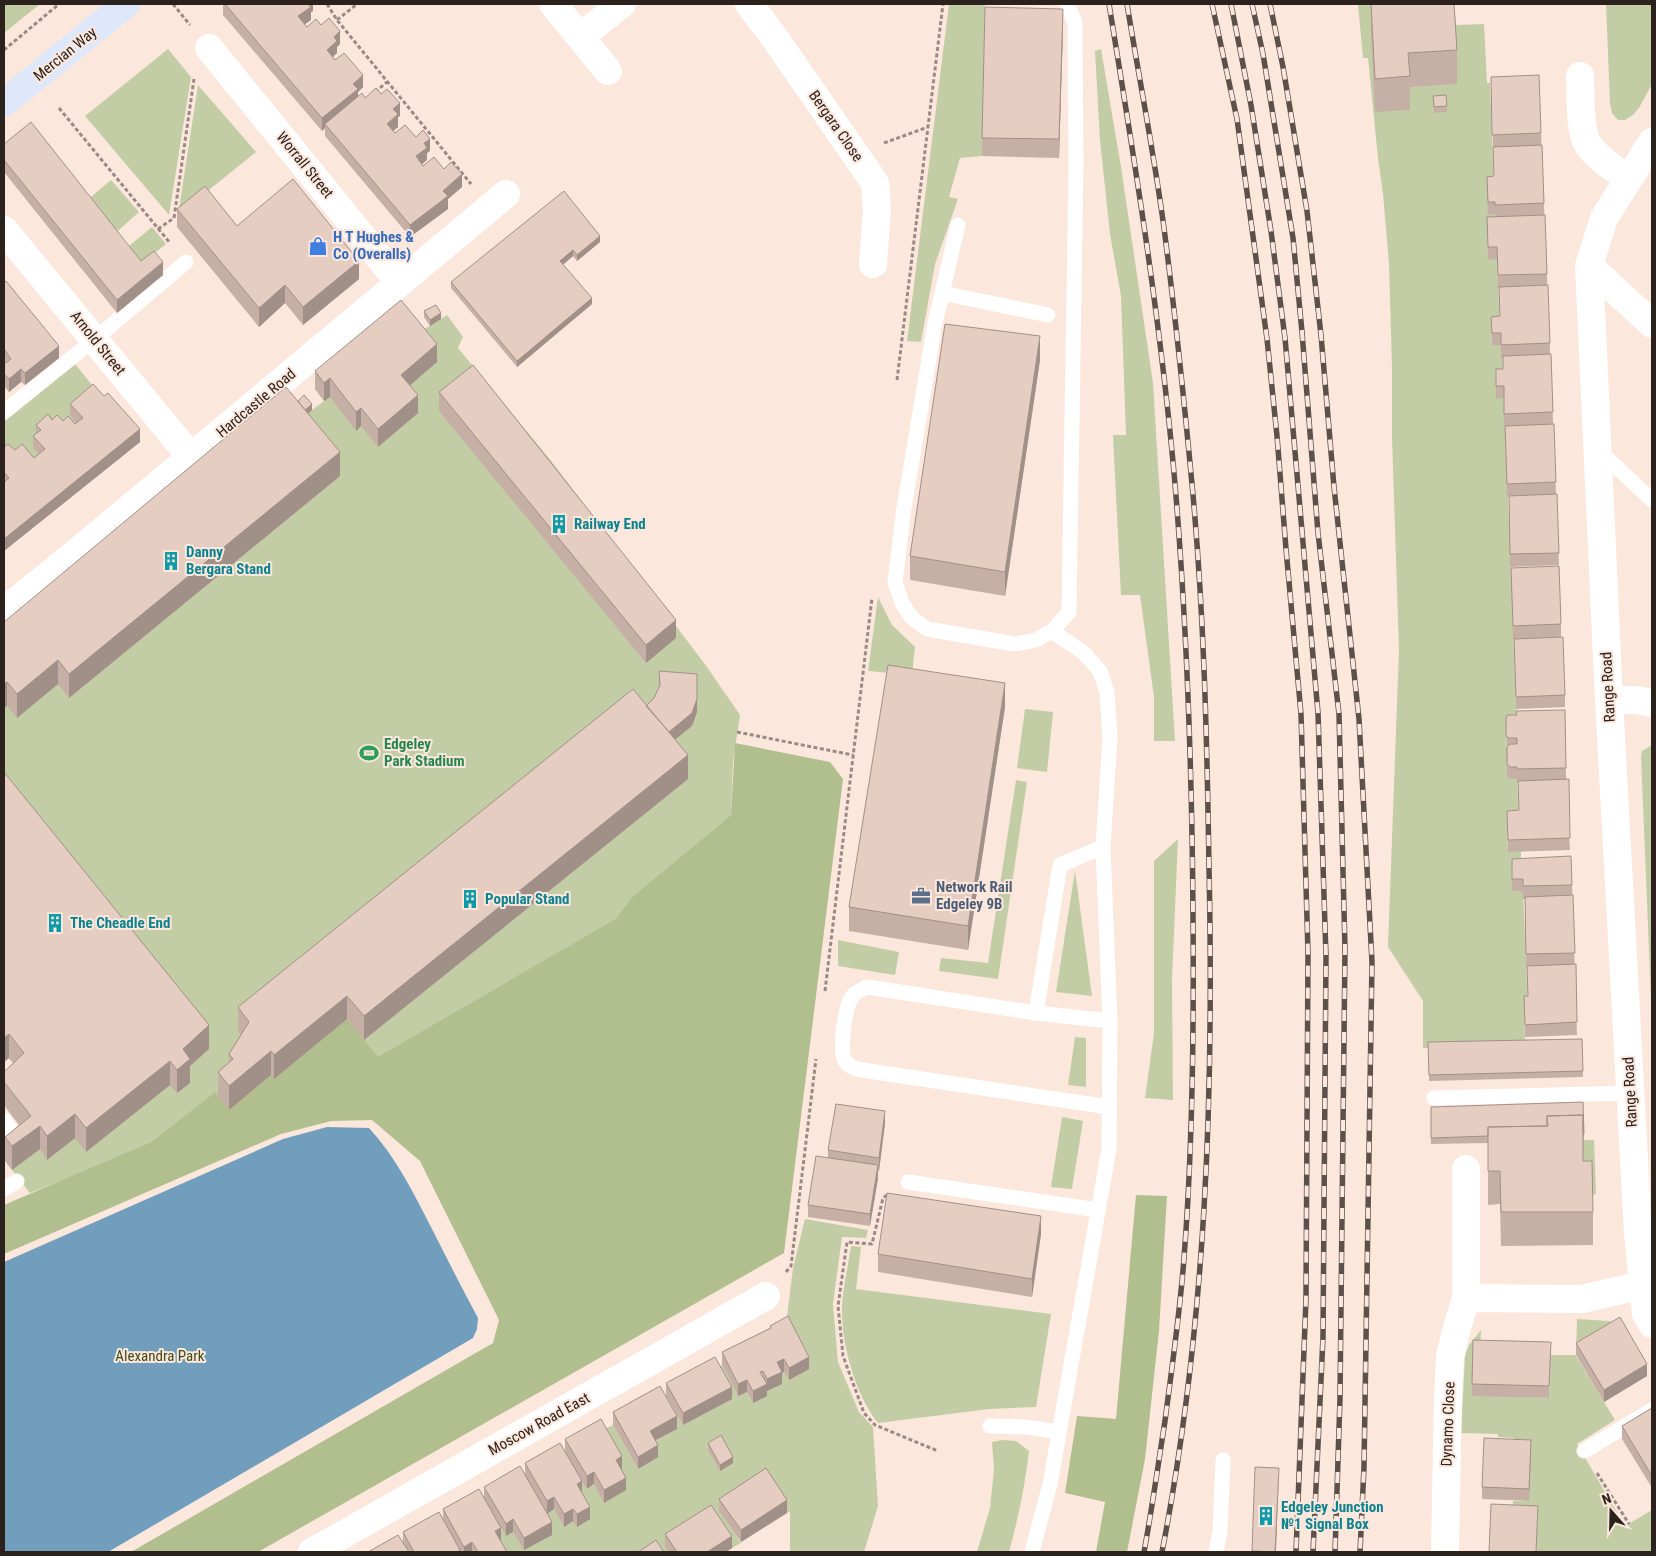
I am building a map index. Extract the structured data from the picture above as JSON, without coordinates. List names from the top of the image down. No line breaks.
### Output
{"streets":{"main road":["Mercian Way"],"street":["Bergara Close","Worrall Street","Arnold Street","Hardcastle Road","Range Road","Moscow Road East","Dynamo Close"]},"crossings":[["Worrall Street","Hardcastle Road"],["Arnold Street","Hardcastle Road"]],"parks":["Alexandra Park"],"places":{"shop":["H T Hughes & Co (Overalls)"],"building":["Railway End","Danny Bergara Stand","Popular Stand","The Cheadle End","Edgeley Junction №1 Signal Box"],"sports":["Edgeley Park Stadium"],"office":["Network Rail Edgeley 9B"]},"north":"top"}
